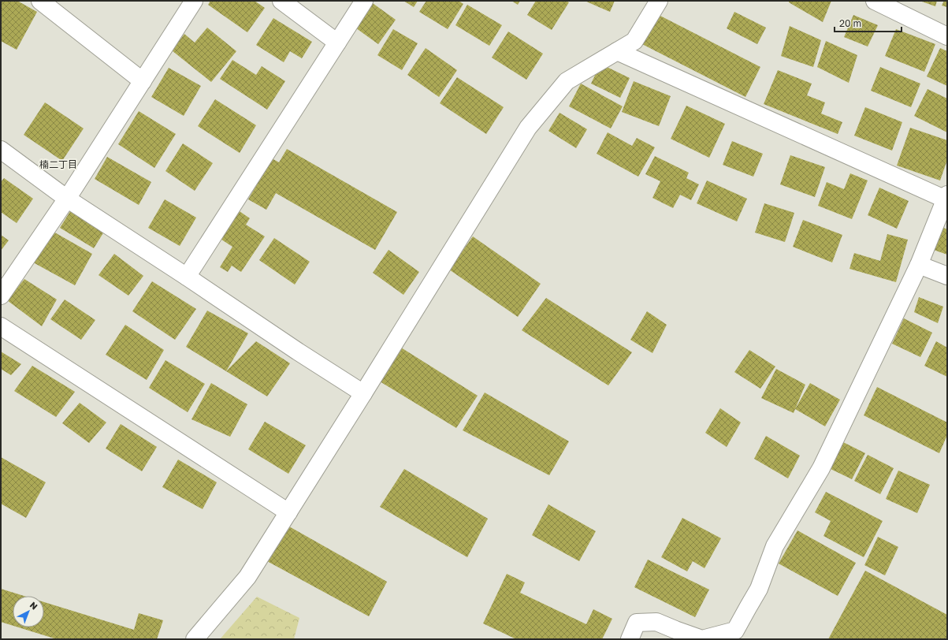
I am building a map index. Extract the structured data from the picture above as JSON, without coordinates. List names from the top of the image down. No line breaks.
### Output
{"districts":["楠二丁目"],"scale_bar":"20 m","north":"top right"}
